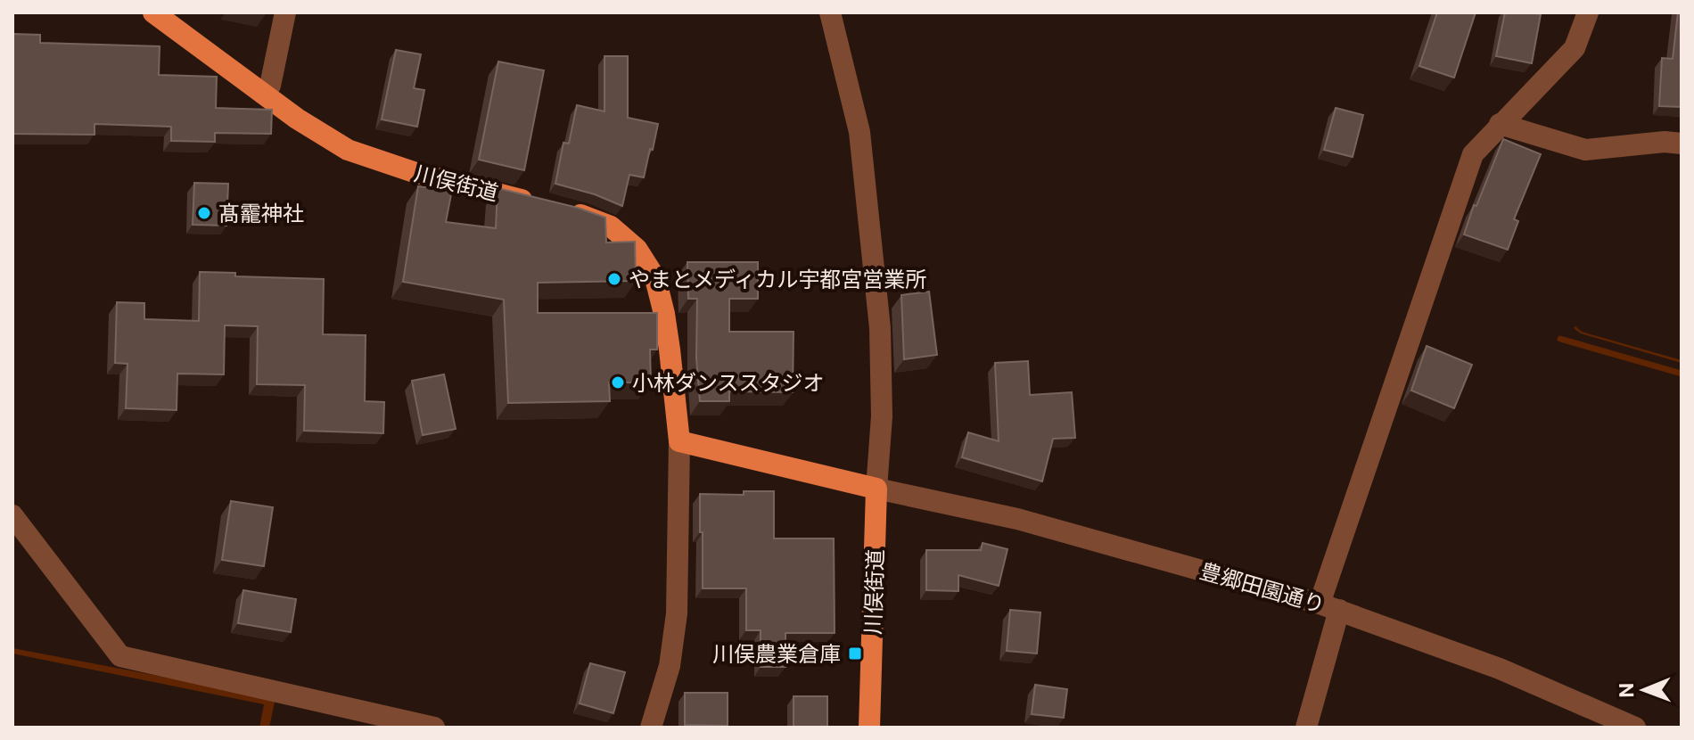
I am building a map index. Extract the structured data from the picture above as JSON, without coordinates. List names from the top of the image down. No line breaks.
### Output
{"streets":{"main road":["川俣街道"],"street":["豊郷田園通り"]},"crossings":[["川俣街道","豊郷田園通り"]],"places":{"other":["髙靇神社","やまとメディカル宇都宮営業所","小林ダンススタジオ"],"transit":["川俣農業倉庫"]},"north":"left"}
